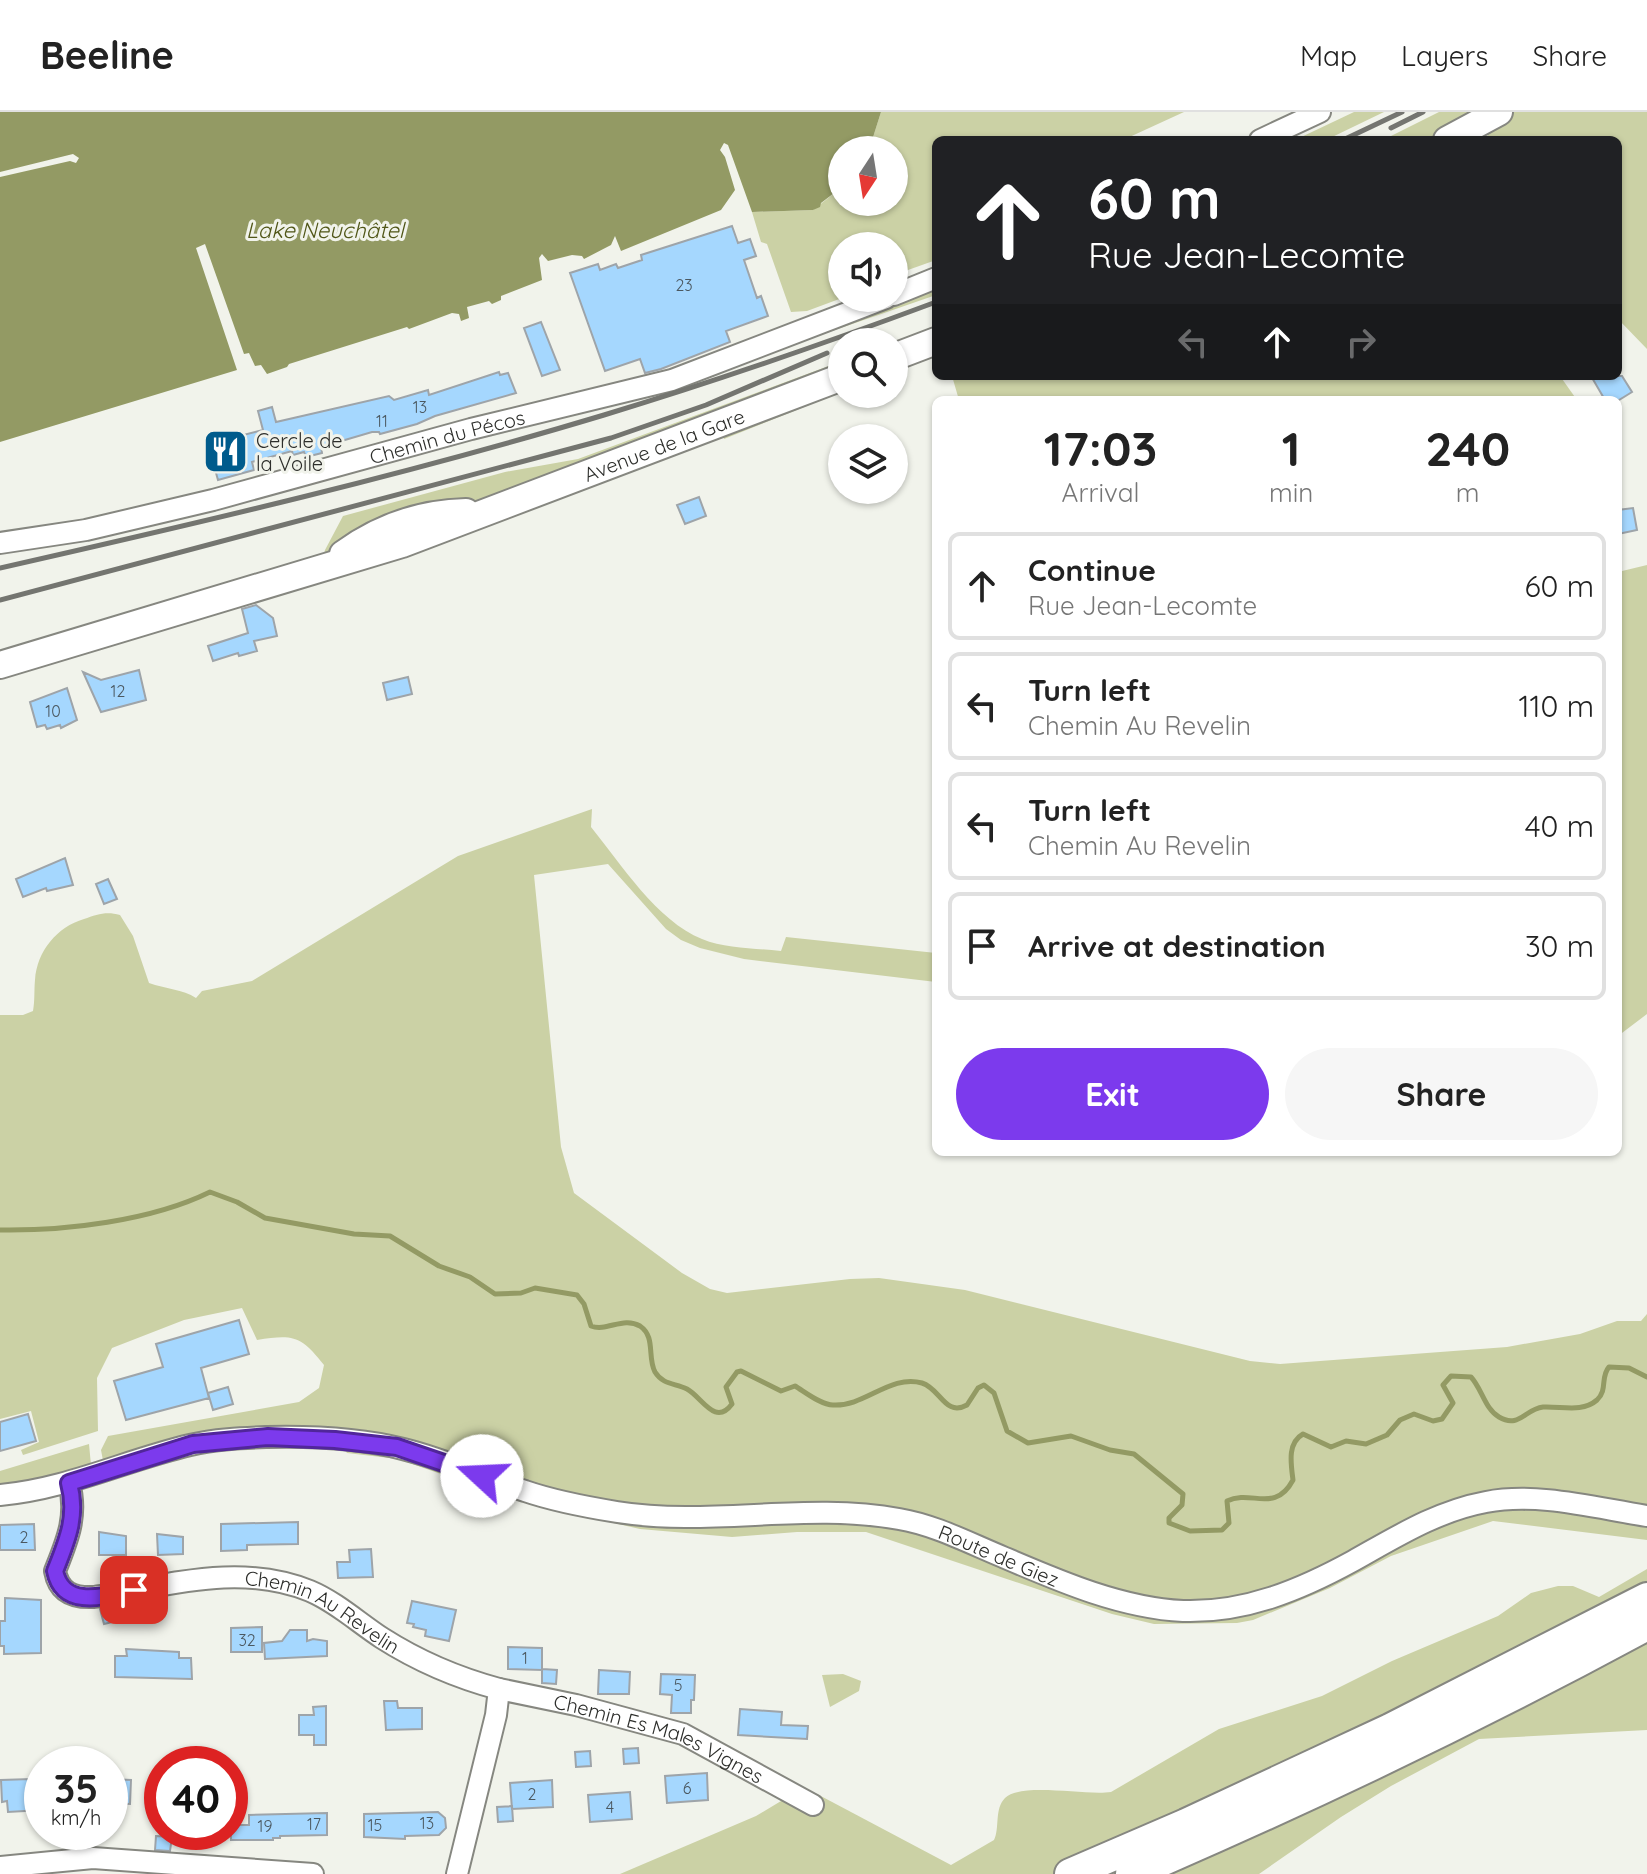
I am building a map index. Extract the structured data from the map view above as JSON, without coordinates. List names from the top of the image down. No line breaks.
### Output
{"streets":{"main road":["Avenue de la Gare"],"street":["Chemin du Pécos","Route de Giez","Chemin Au Revelin","Chemin Es Males Vignes"]},"crossings":[["Route de Giez","Chemin Au Revelin"],["Chemin Au Revelin","Chemin Es Males Vignes"]],"water":["Lake Neuchâtel"],"places":{"restaurant":["Cercle de la Voile"]},"house_numbers":["23","13","11","12","10","2","32","1","5","6","2","4","13","17","15","19"],"north":"bottom","page":{"header":"Beeline","nav":["Map","Layers","Share"],"turn":["60 m","Rue Jean-Lecomte"],"eta":["17:03","Arrival","1","min","240","m"],"list":[{"name":"Continue","note":"Rue Jean-Lecomte","value":"60 m"},{"name":"Turn left","note":"Chemin Au Revelin","value":"110 m"},{"name":"Turn left","note":"Chemin Au Revelin","value":"40 m"},{"name":"Arrive at destination","value":"30 m"}],"buttons":["Exit","Share"],"speed":"35 km/h","limit":"40"}}
